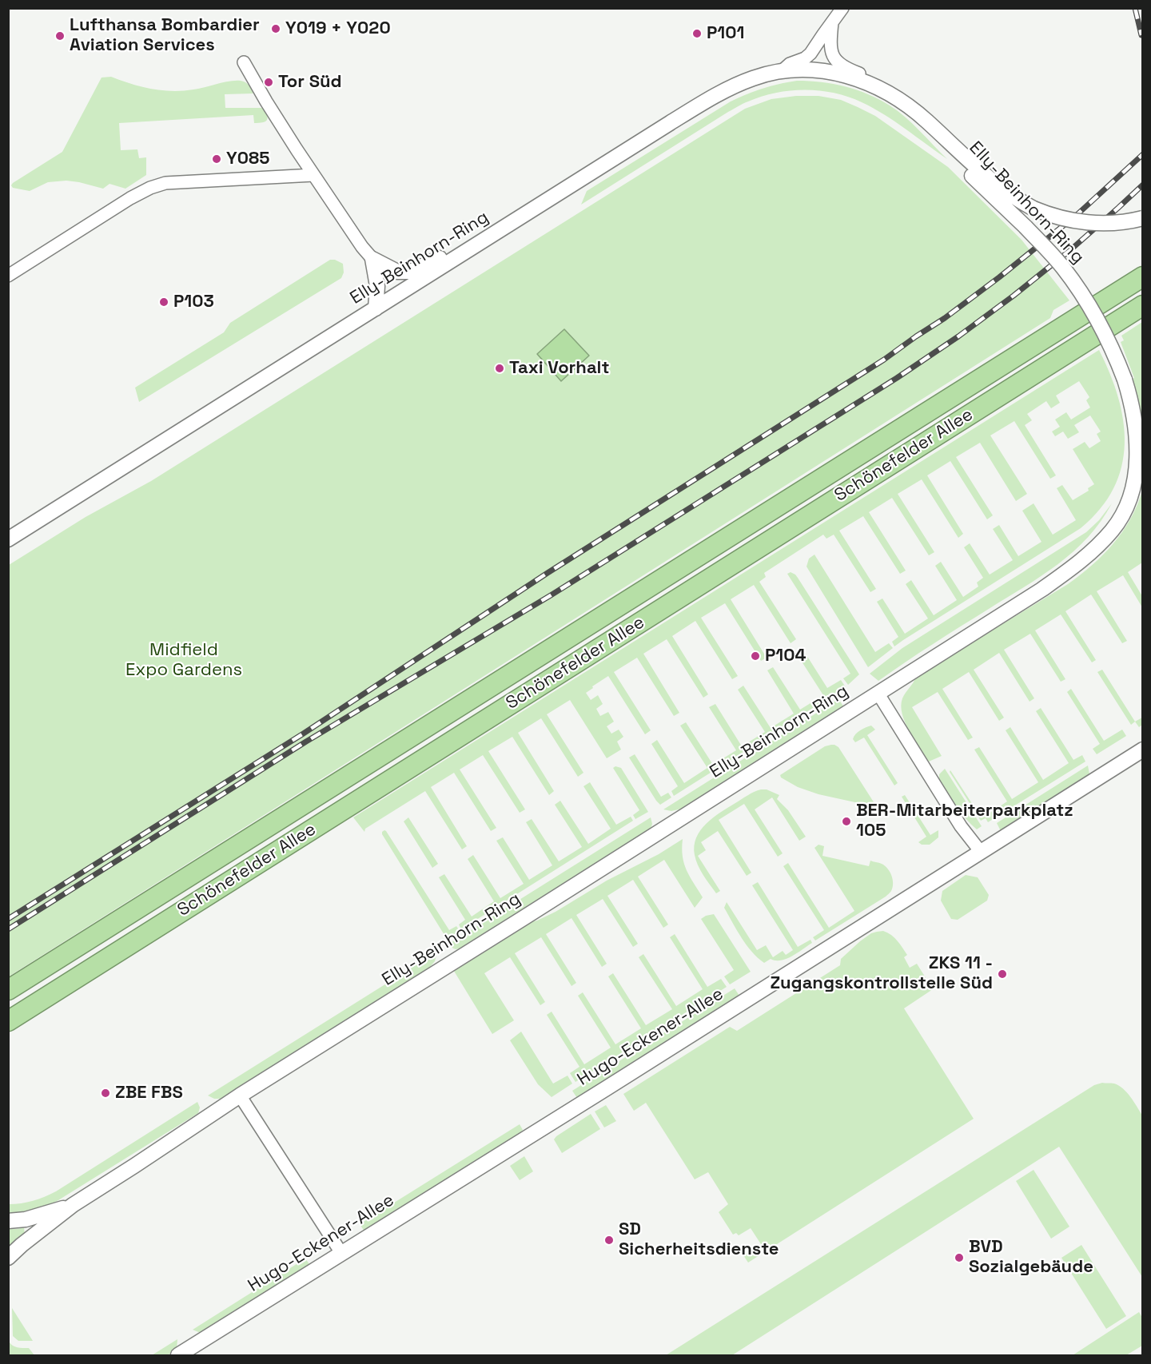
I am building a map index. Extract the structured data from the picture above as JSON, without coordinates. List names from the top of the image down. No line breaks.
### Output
{"streets":{"highway":["Schönefelder Allee"],"street":["Elly-Beinhorn-Ring","Hugo-Eckener-Allee"]},"parks":["Midfield Expo Gardens"],"places":["Y019 + Y020","P101","Lufthansa Bombardier Aviation Services","Tor Süd","Y085","P103","Taxi Vorhalt","P104","BER-Mitarbeiterparkplatz 105","ZKS 11 - Zugangskontrollstelle Süd","ZBE FBS","SD Sicherheitsdienste","BVD Sozialgebäude"]}
